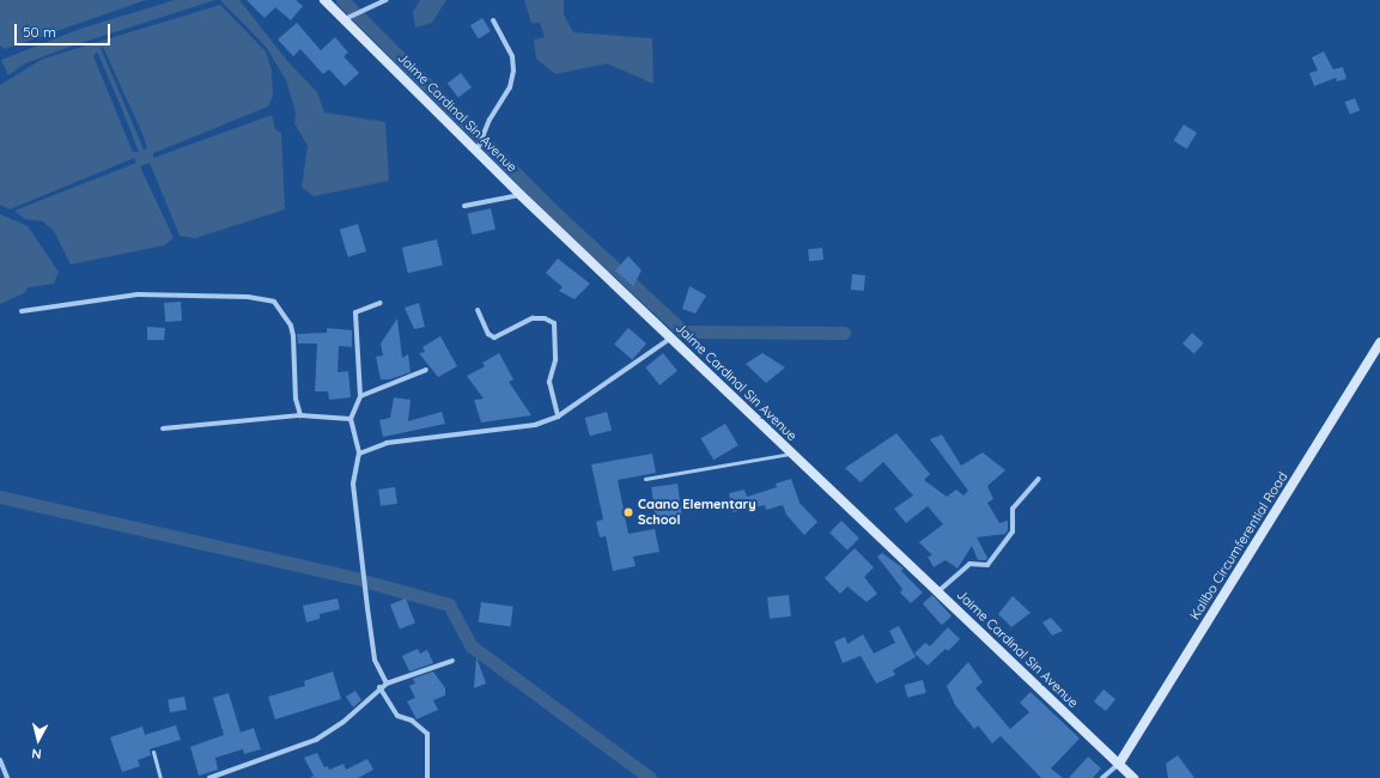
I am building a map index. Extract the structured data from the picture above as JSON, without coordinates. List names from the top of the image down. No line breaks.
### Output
{"streets":{"main road":["Jaime Cardinal Sin Avenue","Kalibo Circumferential Road"]},"crossings":[["Jaime Cardinal Sin Avenue","Kalibo Circumferential Road"]],"places":["Caano Elementary School"],"scale_bar":"50 m","north":"bottom"}
